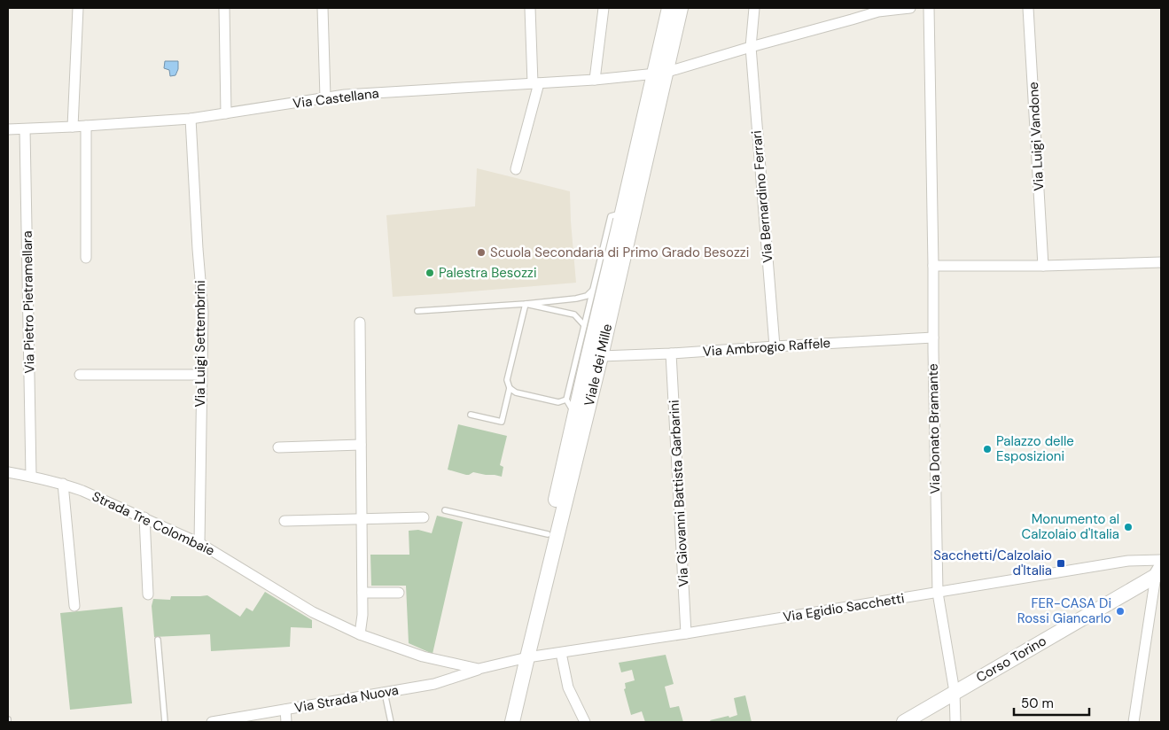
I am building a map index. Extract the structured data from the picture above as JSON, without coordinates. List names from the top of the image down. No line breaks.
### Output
{"streets":{"main road":["Viale dei Mille","Corso Torino"],"street":["Via Castellana","Via Luigi Vandone","Via Bernardino Ferrari","Via Pietro Pietramellara","Via Luigi Settembrini","Via Ambrogio Raffele","Via Donato Bramante","Via Giovanni Battista Garbarini","Strada Tre Colombaie","Via Egidio Sacchetti","Via Strada Nuova"]},"crossings":[["Via Castellana","Via Bernardino Ferrari"],["Via Castellana","Via Pietro Pietramellara"],["Via Castellana","Via Luigi Settembrini"],["Via Castellana","Viale dei Mille"],["Via Bernardino Ferrari","Via Ambrogio Raffele"],["Via Pietro Pietramellara","Strada Tre Colombaie"],["Via Luigi Settembrini","Strada Tre Colombaie"],["Via Ambrogio Raffele","Viale dei Mille"],["Via Ambrogio Raffele","Via Donato Bramante"],["Via Ambrogio Raffele","Via Giovanni Battista Garbarini"],["Viale dei Mille","Strada Tre Colombaie"],["Viale dei Mille","Via Egidio Sacchetti"],["Via Donato Bramante","Via Egidio Sacchetti"],["Via Donato Bramante","Corso Torino"],["Via Giovanni Battista Garbarini","Via Egidio Sacchetti"],["Strada Tre Colombaie","Via Egidio Sacchetti"],["Strada Tre Colombaie","Via Strada Nuova"]],"places":{"other":["Scuola Secondaria di Primo Grado Besozzi","Palestra Besozzi","Palazzo delle Esposizioni","Monumento al Calzolaio d'Italia","FER-CASA Di Rossi Giancarlo"],"transit":["Sacchetti/Calzolaio d'Italia"]},"scale_bar":"50 m"}
